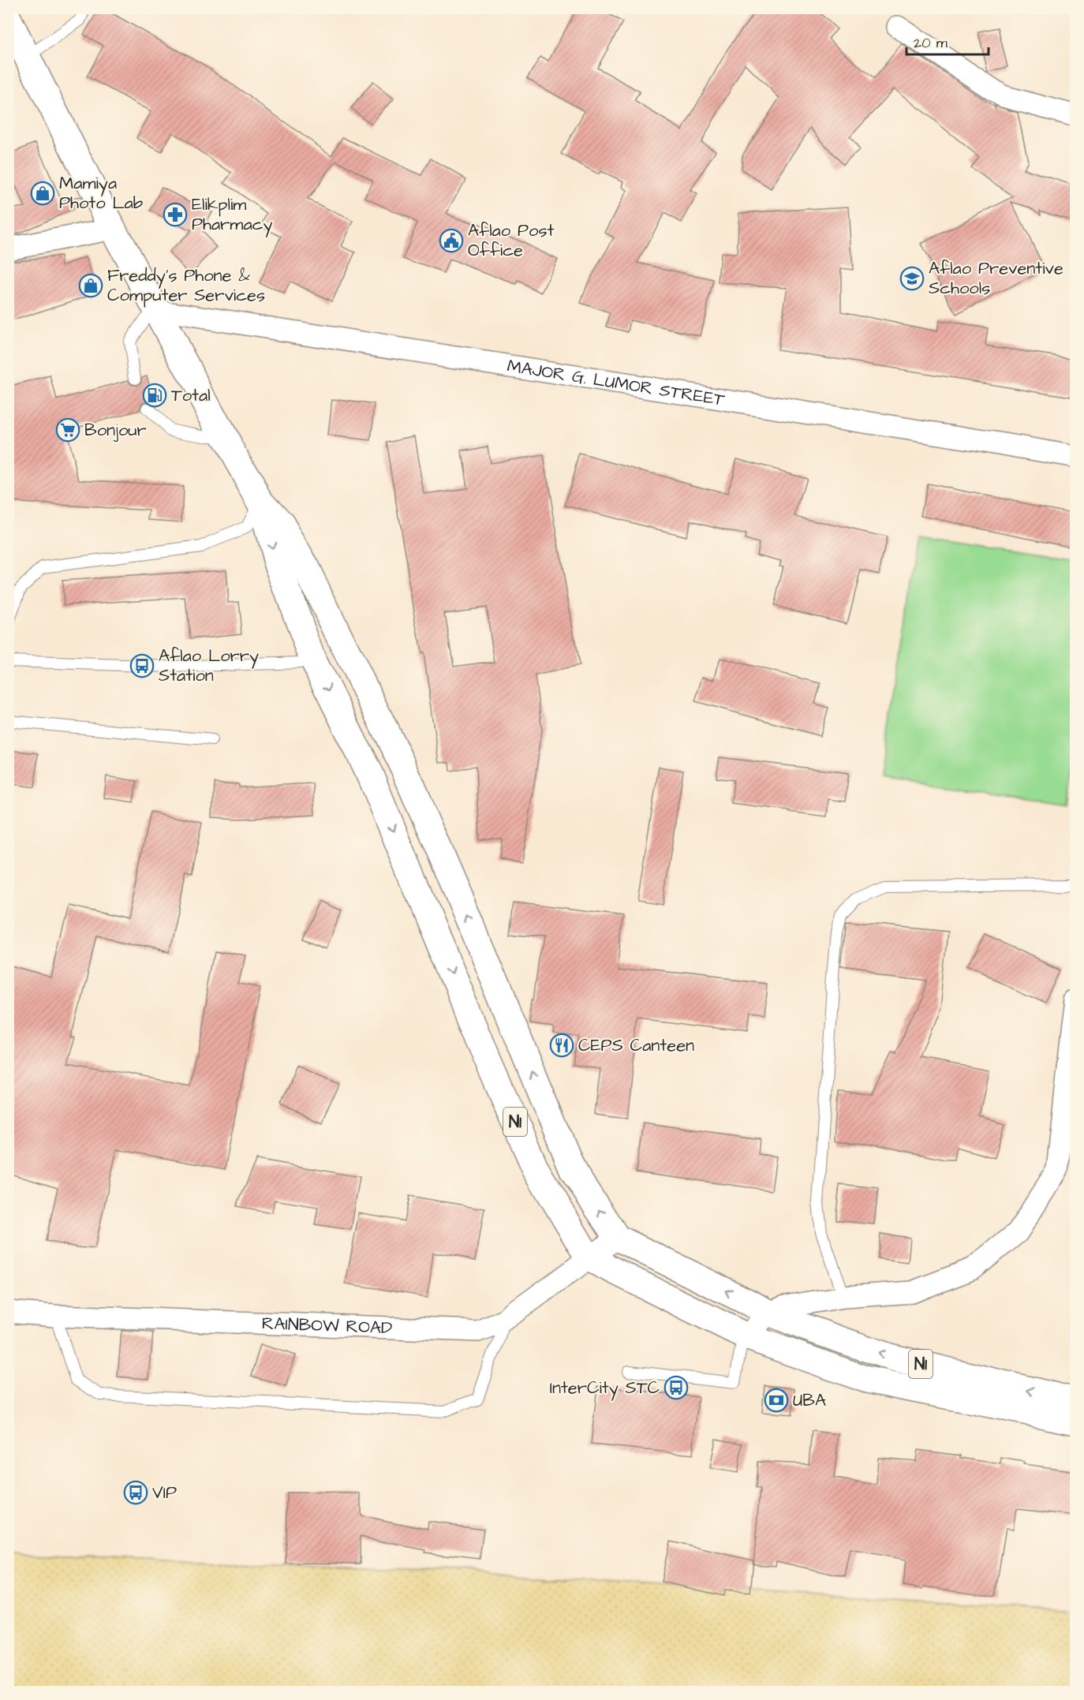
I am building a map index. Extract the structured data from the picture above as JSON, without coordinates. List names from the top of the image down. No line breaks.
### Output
{"streets":{"highway":["N1"],"street":["MAJOR G. LUMOR STREET","RAINBOW ROAD"]},"crossings":[["MAJOR G. LUMOR STREET","N1"],["N1","RAINBOW ROAD"]],"places":{"shop":["Mamiya Photo Lab","Freddy's Phone & Computer Services"],"pharmacy":["Elikplim Pharmacy"],"public building":["Aflao Post Office"],"school or university":["Aflao Preventive Schools"],"fuel station":["Total"],"supermarket":["Bonjour"],"bus stop":["Aflao Lorry Station","InterCity STC","VIP"],"restaurant":["CEPS Canteen"],"bank":["UBA"]},"scale_bar":"20 m"}
